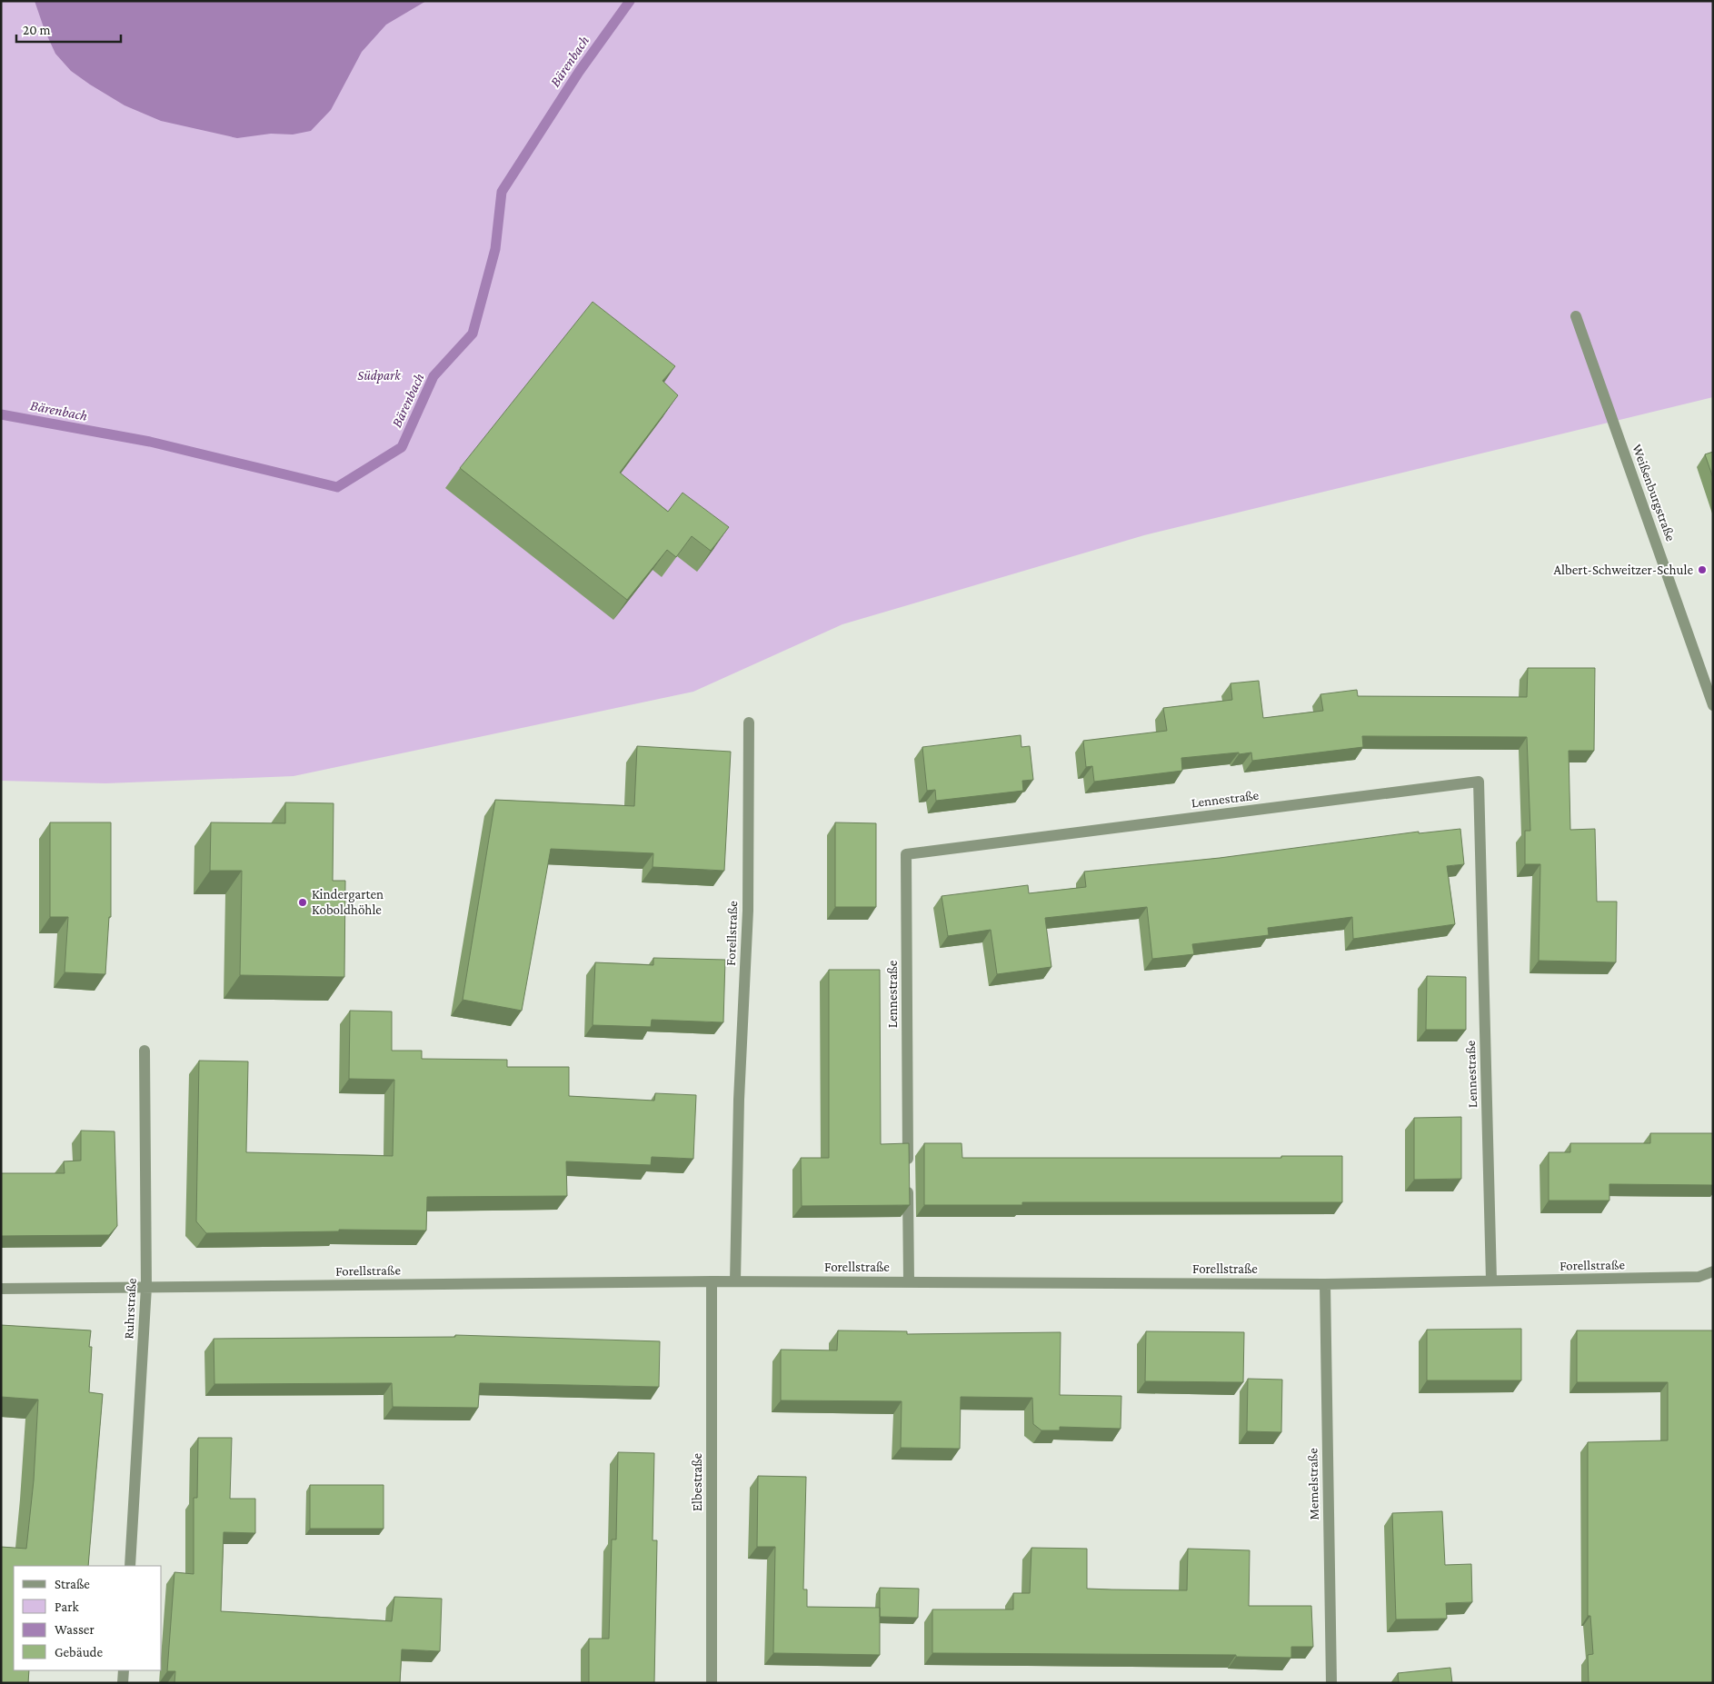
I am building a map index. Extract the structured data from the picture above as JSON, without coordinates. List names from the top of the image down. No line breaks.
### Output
{"streets":{"street":["Weißenburgstraße","Lennestraße","Forellstraße","Ruhrstraße","Elbestraße","Memelstraße"]},"crossings":[["Lennestraße","Forellstraße"],["Forellstraße","Ruhrstraße"],["Forellstraße","Elbestraße"],["Forellstraße","Memelstraße"]],"water":["Bärenbach"],"parks":["Südpark"],"places":["Albert-Schweitzer-Schule","Kindergarten Koboldhöhle"],"legend":["Straße","Park","Wasser","Gebäude"],"scale_bar":"20 m"}
